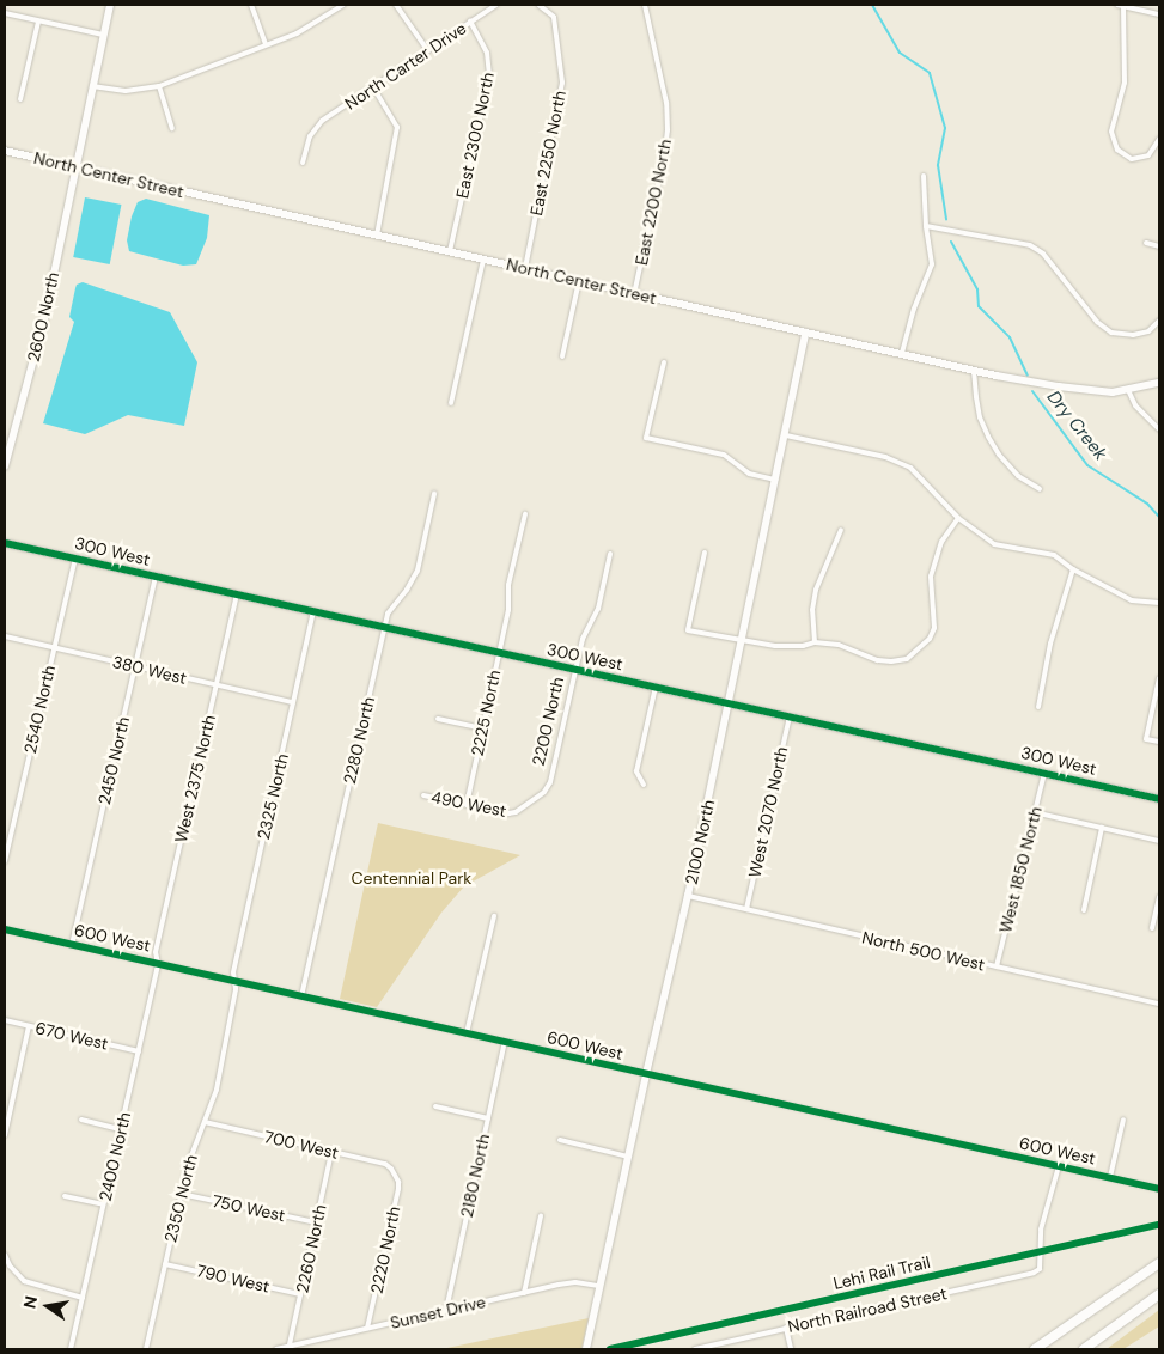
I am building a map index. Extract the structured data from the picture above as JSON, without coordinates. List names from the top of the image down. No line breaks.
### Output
{"streets":{"street":["North Carter Drive","East 2300 North","East 2250 North","North Center Street","East 2200 North","2600 North","300 West","380 West","2540 North","2225 North","2200 North","2280 North","2450 North","West 2375 North","2325 North","490 West","West 2070 North","2100 North","West 1850 North","600 West","North 500 West","670 West","700 West","2400 North","2180 North","2350 North","750 West","2260 North","2220 North","790 West","North Railroad Street","Sunset Drive"],"cycle path":["Lehi Rail Trail"]},"crossings":[["North Carter Drive","East 2300 North"],["East 2300 North","North Center Street"],["East 2250 North","North Center Street"],["North Center Street","East 2200 North"],["North Center Street","2600 North"],["North Center Street","2100 North"],["300 West","2540 North"],["300 West","2225 North"],["300 West","2200 North"],["300 West","2280 North"],["300 West","2450 North"],["300 West","West 2375 North"],["300 West","2325 North"],["300 West","West 2070 North"],["300 West","2100 North"],["300 West","West 1850 North"],["380 West","2540 North"],["380 West","2450 North"],["380 West","West 2375 North"],["380 West","2325 North"],["2225 North","490 West"],["2200 North","490 West"],["2280 North","600 West"],["2450 North","600 West"],["West 2375 North","600 West"],["West 2375 North","2400 North"],["2325 North","600 West"],["2325 North","2350 North"],["West 2070 North","North 500 West"],["2100 North","600 West"],["2100 North","North 500 West"],["2100 North","Sunset Drive"],["West 1850 North","North 500 West"],["600 West","2400 North"],["600 West","2180 North"],["600 West","2350 North"],["600 West","North Railroad Street"],["670 West","2400 North"],["700 West","2350 North"],["700 West","2260 North"],["700 West","2220 North"],["2180 North","Sunset Drive"],["2350 North","750 West"],["2350 North","790 West"],["750 West","2260 North"],["2260 North","790 West"],["2260 North","Sunset Drive"],["2220 North","Sunset Drive"]],"water":["Dry Creek"],"parks":["Centennial Park"],"north":"left"}
